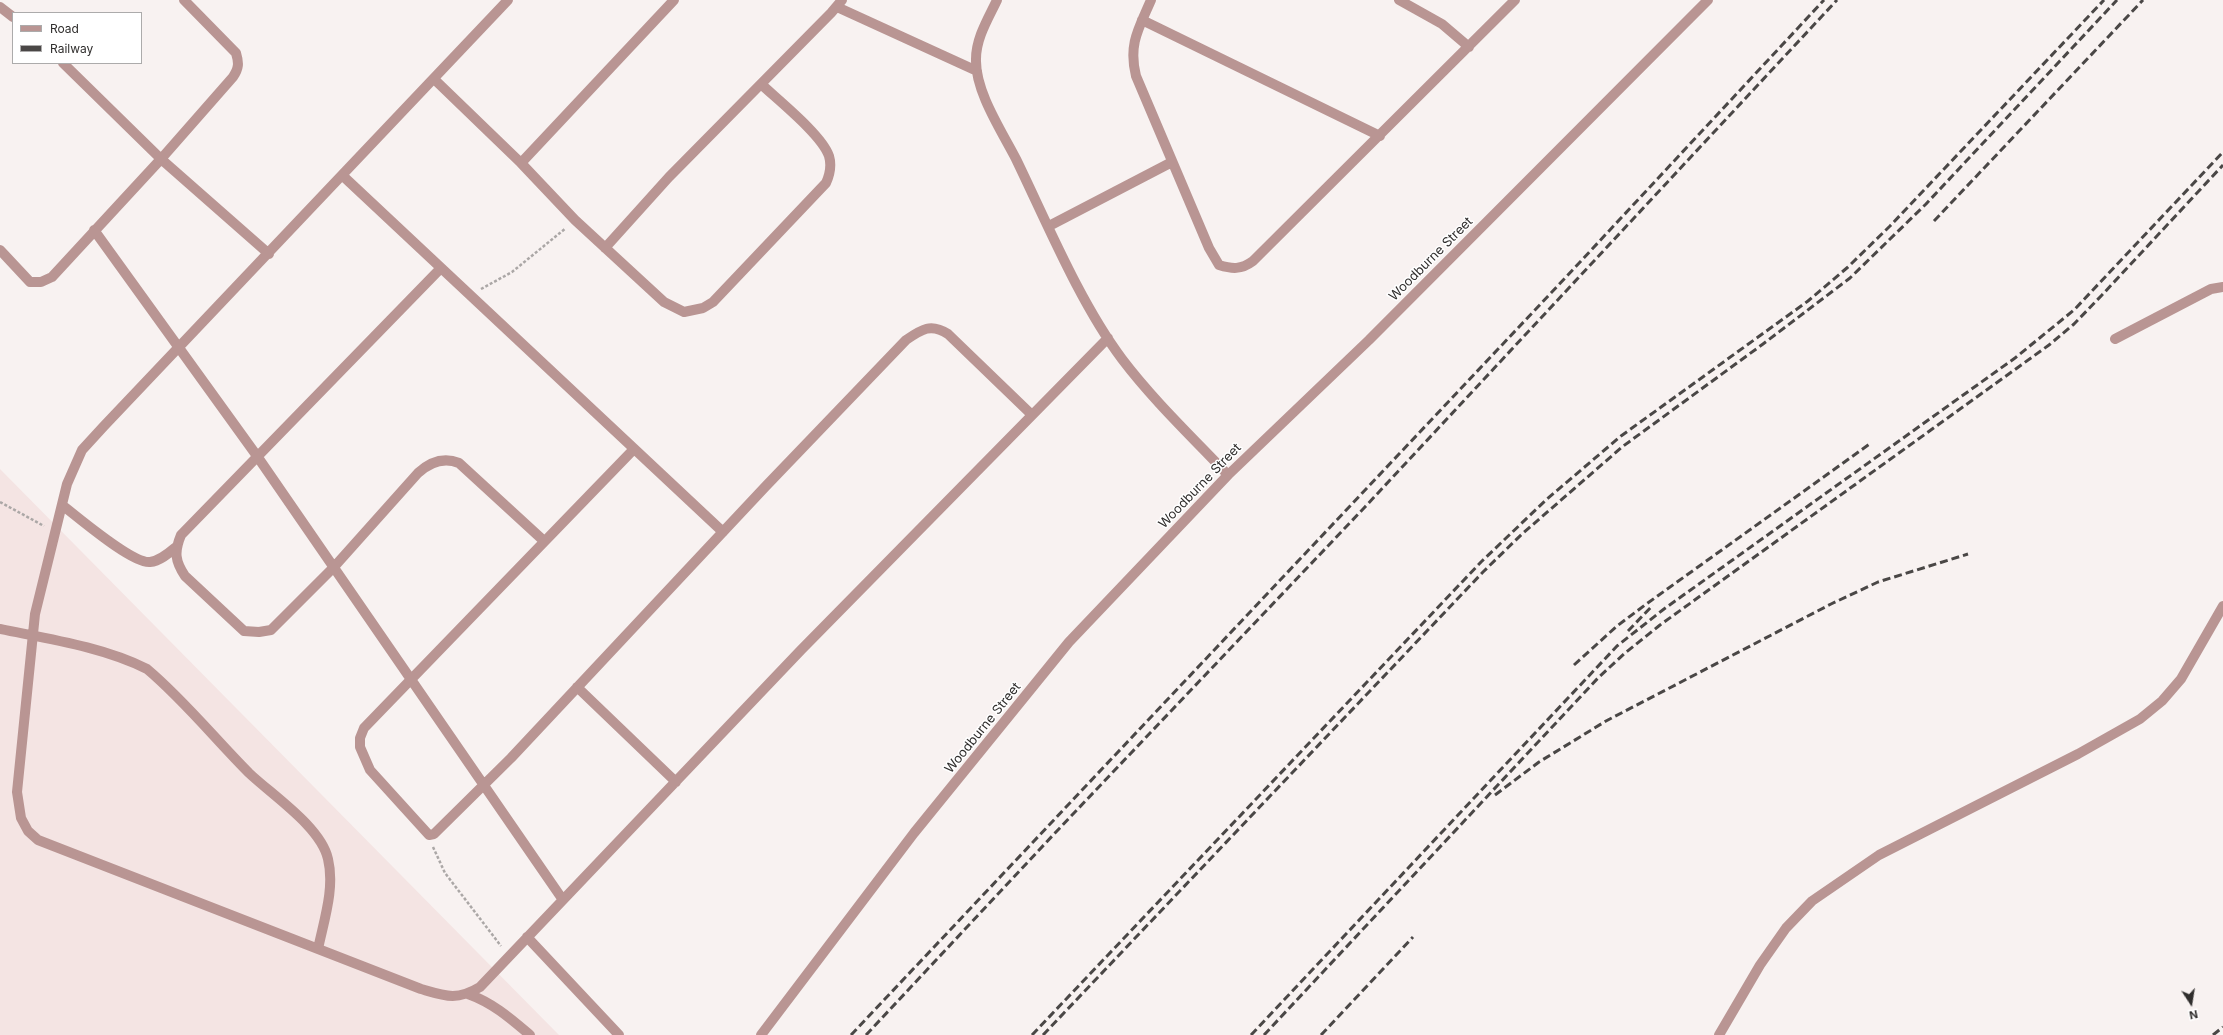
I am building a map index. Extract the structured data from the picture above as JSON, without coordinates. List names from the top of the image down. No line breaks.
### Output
{"streets":{"street":["Woodburne Street"]},"legend":["Road","Railway"],"north":"bottom"}
